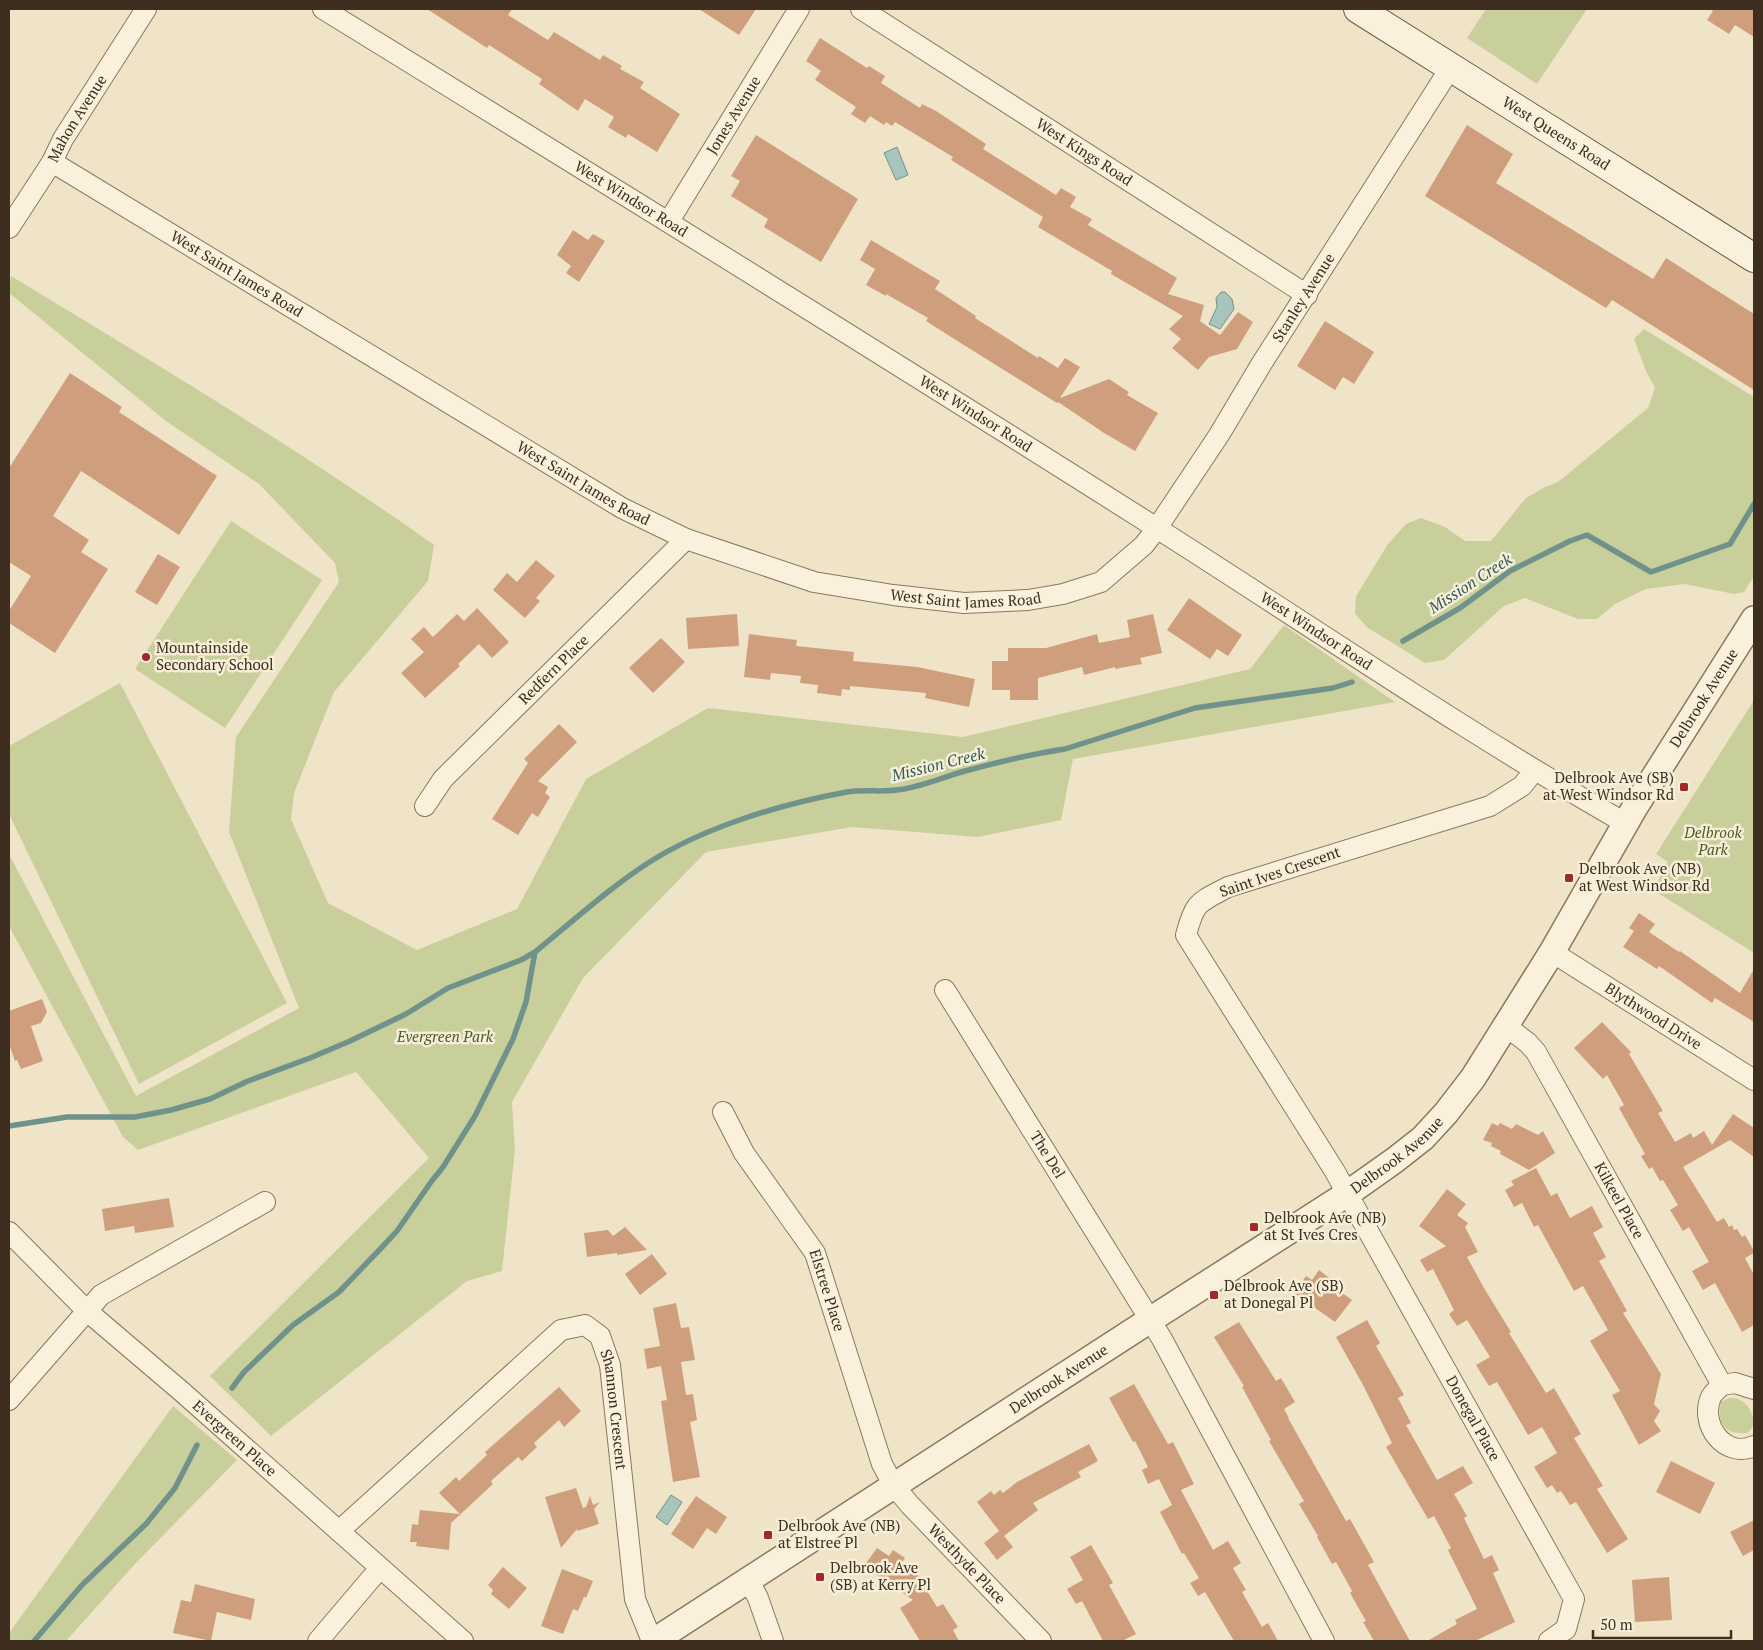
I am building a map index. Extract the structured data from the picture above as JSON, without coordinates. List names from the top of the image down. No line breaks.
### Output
{"streets":{"main road":["West Queens Road"],"street":["Jones Avenue","Mahon Avenue","West Kings Road","West Windsor Road","West Saint James Road","Stanley Avenue","Redfern Place","Delbrook Avenue","Saint Ives Crescent","Blythwood Drive","The Del","Kilkeel Place","Elstree Place","Shannon Crescent","Donegal Place","Evergreen Place","Westhyde Place"]},"crossings":[["Jones Avenue","West Windsor Road"],["Mahon Avenue","West Saint James Road"],["West Queens Road","Stanley Avenue"],["West Kings Road","Stanley Avenue"],["West Windsor Road","West Saint James Road"],["West Windsor Road","Stanley Avenue"],["West Windsor Road","Delbrook Avenue"],["West Windsor Road","Saint Ives Crescent"],["West Saint James Road","Stanley Avenue"],["West Saint James Road","Redfern Place"],["Delbrook Avenue","Saint Ives Crescent"],["Delbrook Avenue","Blythwood Drive"],["Delbrook Avenue","The Del"],["Delbrook Avenue","Kilkeel Place"],["Delbrook Avenue","Elstree Place"],["Delbrook Avenue","Shannon Crescent"],["Delbrook Avenue","Donegal Place"],["Delbrook Avenue","Westhyde Place"],["Saint Ives Crescent","Donegal Place"],["Elstree Place","Westhyde Place"],["Shannon Crescent","Evergreen Place"]],"water":["Mission Creek"],"parks":["Delbrook Park","Evergreen Park"],"places":{"other":["Mountainside Secondary School"],"transit":["Delbrook Ave (SB) at West Windsor Rd","Delbrook Ave (NB) at West Windsor Rd","Delbrook Ave (NB) at St Ives Cres","Delbrook Ave (SB) at Donegal Pl","Delbrook Ave (NB) at Elstree Pl","Delbrook Ave (SB) at Kerry Pl"]},"scale_bar":"50 m"}
